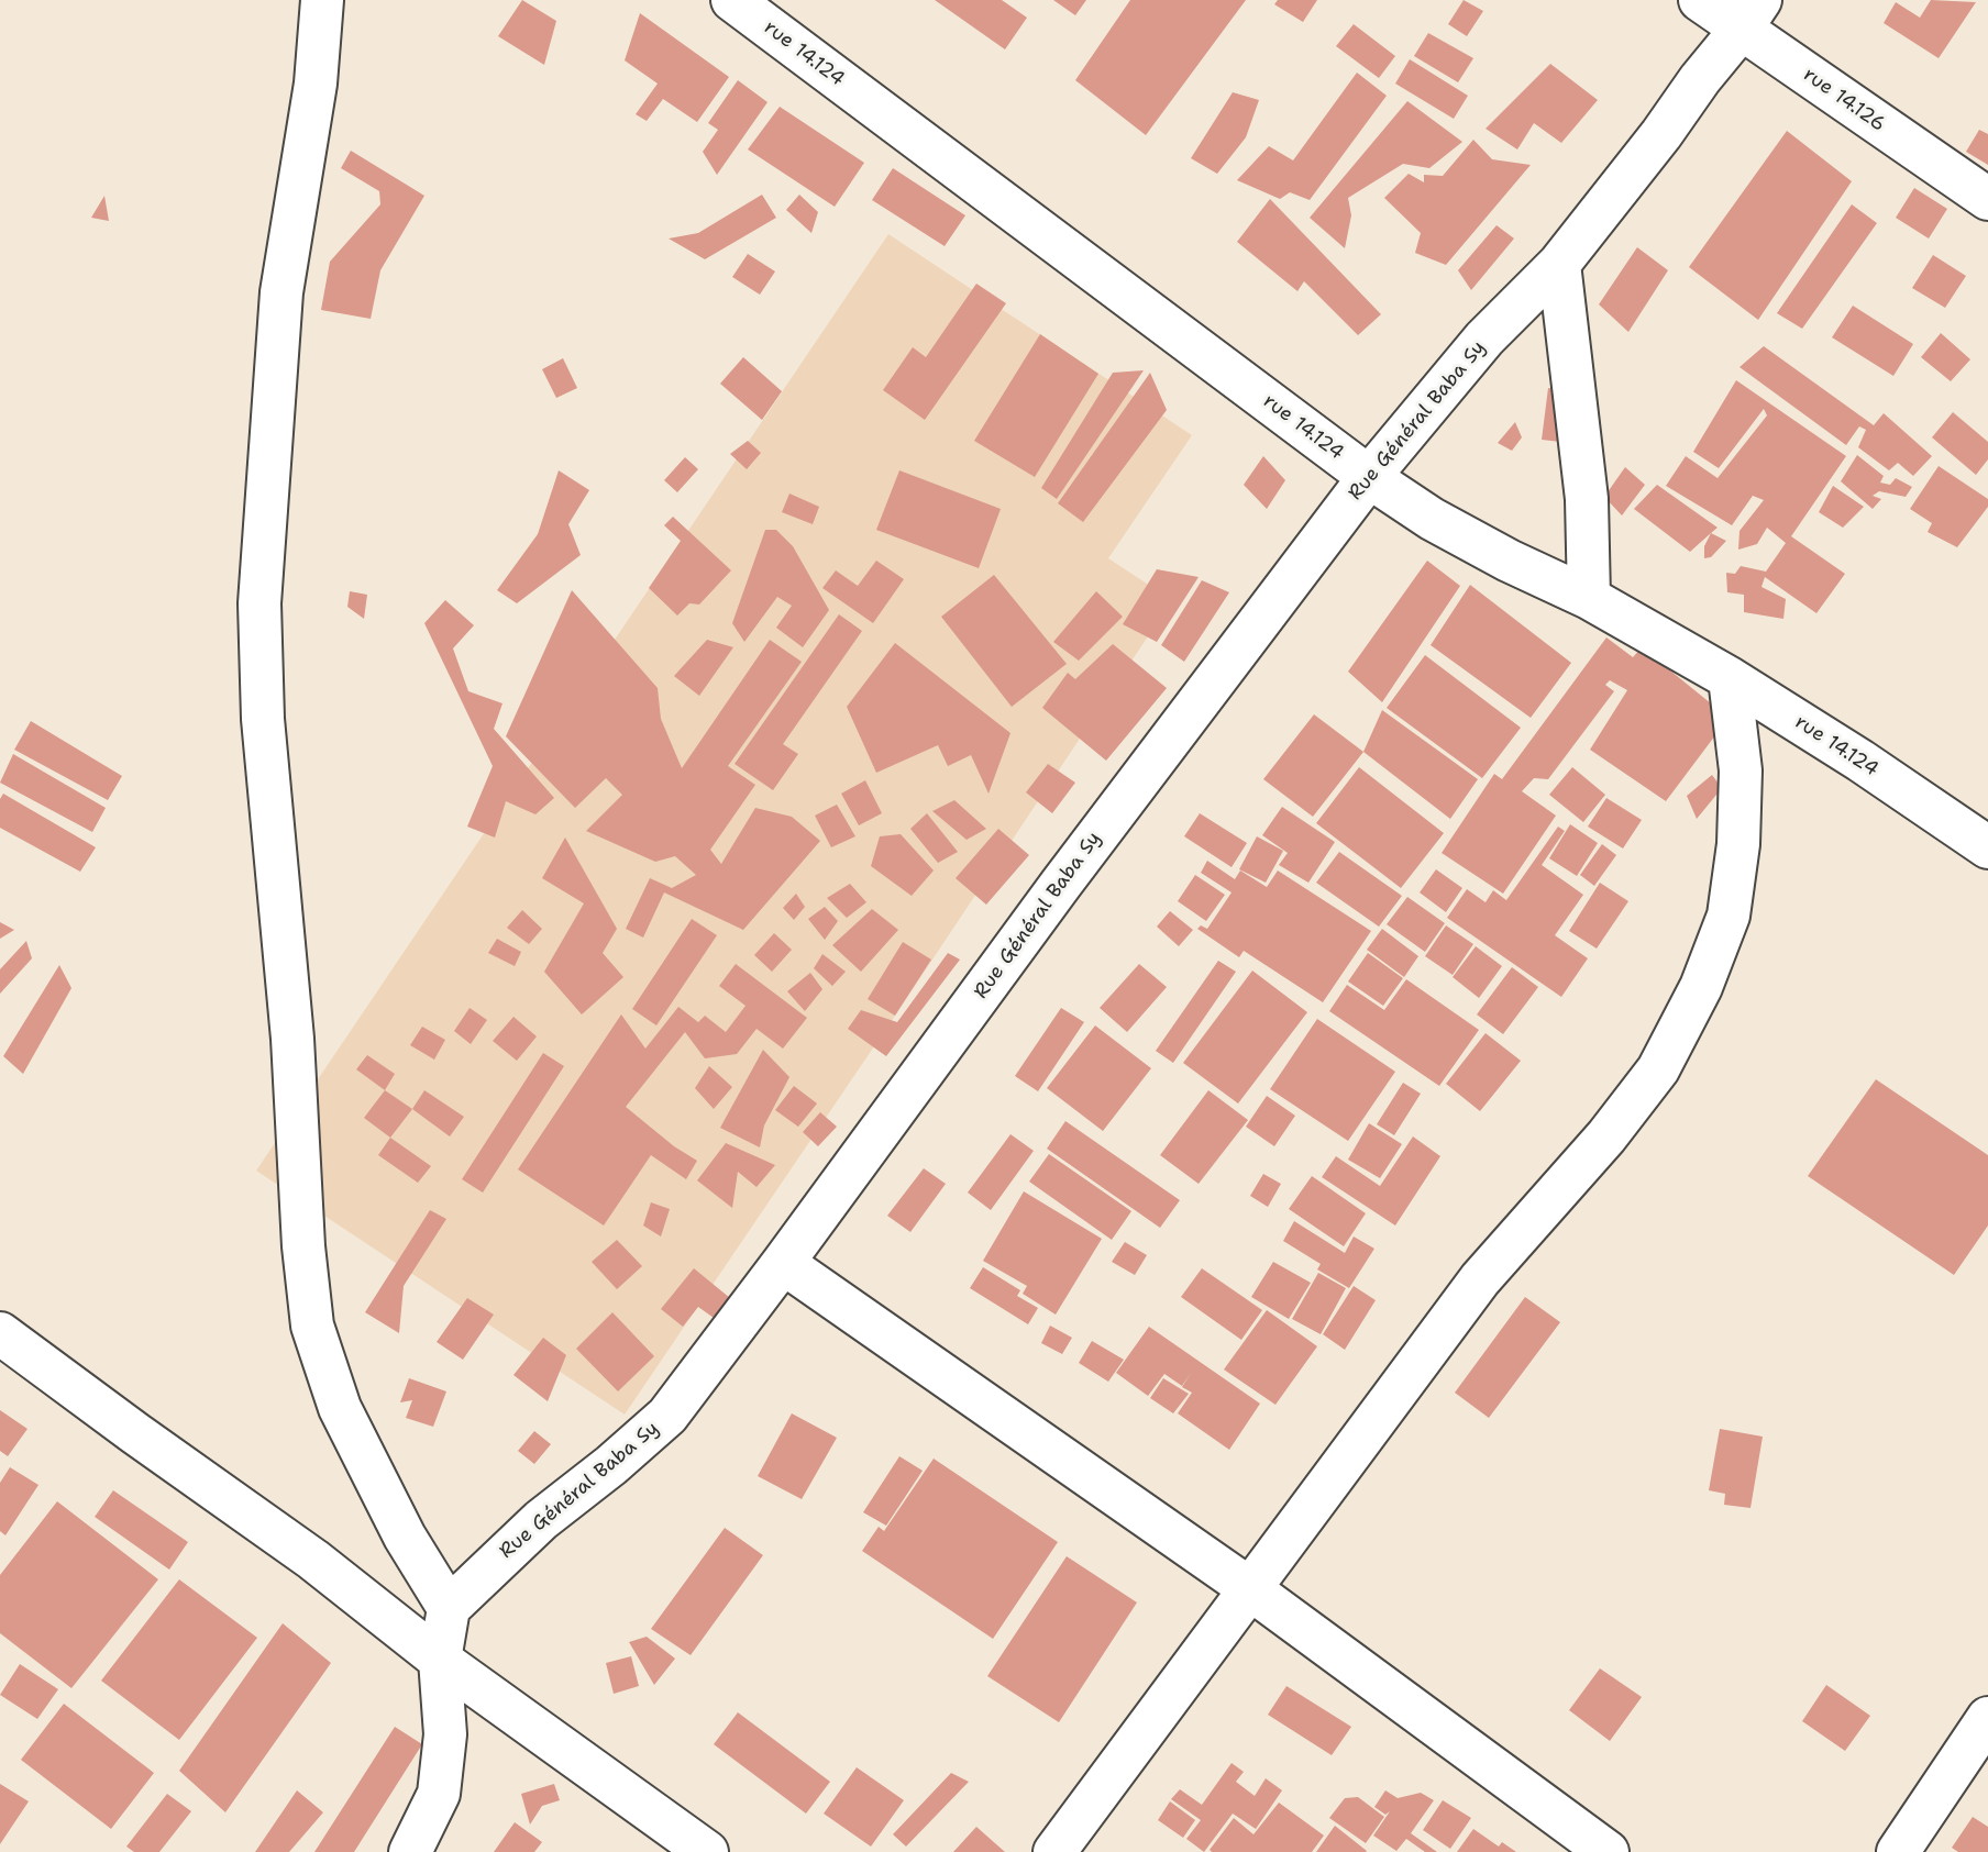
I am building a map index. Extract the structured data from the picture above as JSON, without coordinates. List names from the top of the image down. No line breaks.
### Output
{"streets":{"street":["rue 14.124","rue 14.126","Rue Général Baba Sy"]},"crossings":[["rue 14.124","Rue Général Baba Sy"],["rue 14.126","Rue Général Baba Sy"]]}
